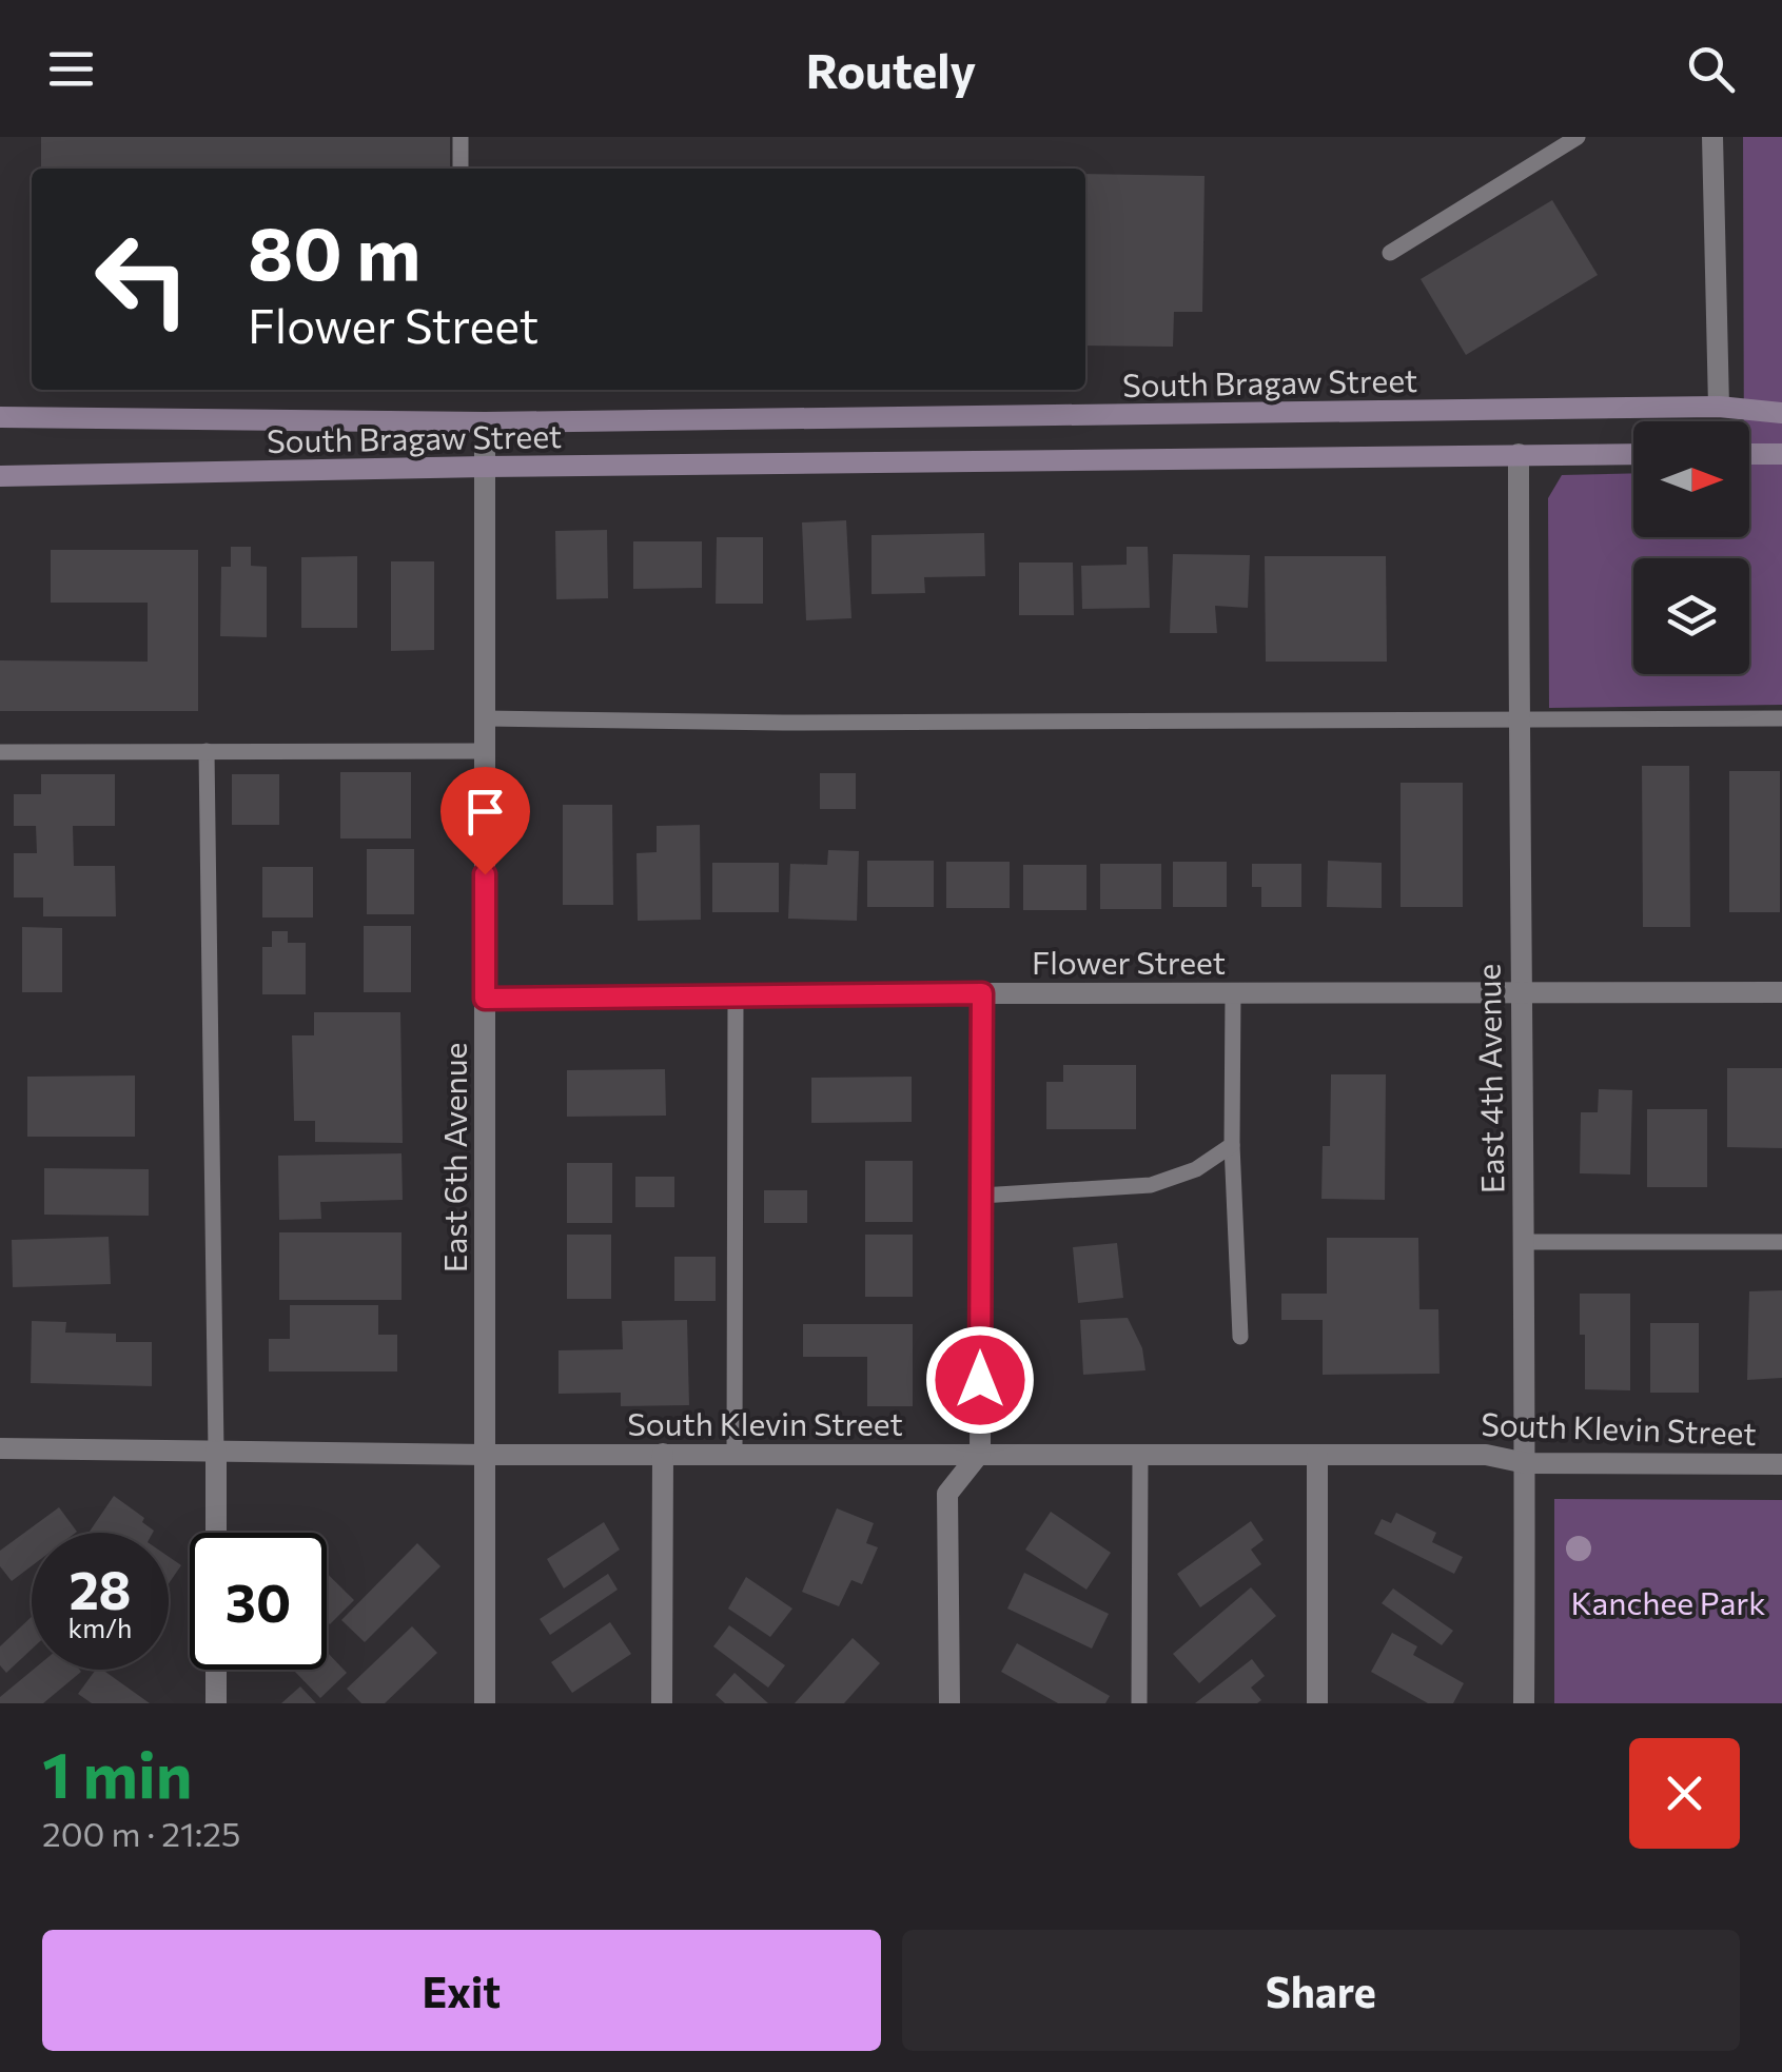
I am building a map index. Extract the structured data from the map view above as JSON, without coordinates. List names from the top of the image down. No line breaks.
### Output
{"streets":{"main road":["South Bragaw Street"],"street":["Flower Street","East 4th Avenue","East 6th Avenue","South Klevin Street"]},"crossings":[["South Bragaw Street","East 4th Avenue"],["South Bragaw Street","East 6th Avenue"],["Flower Street","East 4th Avenue"],["Flower Street","East 6th Avenue"],["East 4th Avenue","South Klevin Street"],["East 6th Avenue","South Klevin Street"]],"parks":["Kanchee Park"],"north":"right","page":{"header":"Routely","turn":["80 m","Flower Street"],"speed":"28 km/h","limit":"30","heading":["1 min","200 m · 21:25"],"buttons":["Exit","Share"]}}
